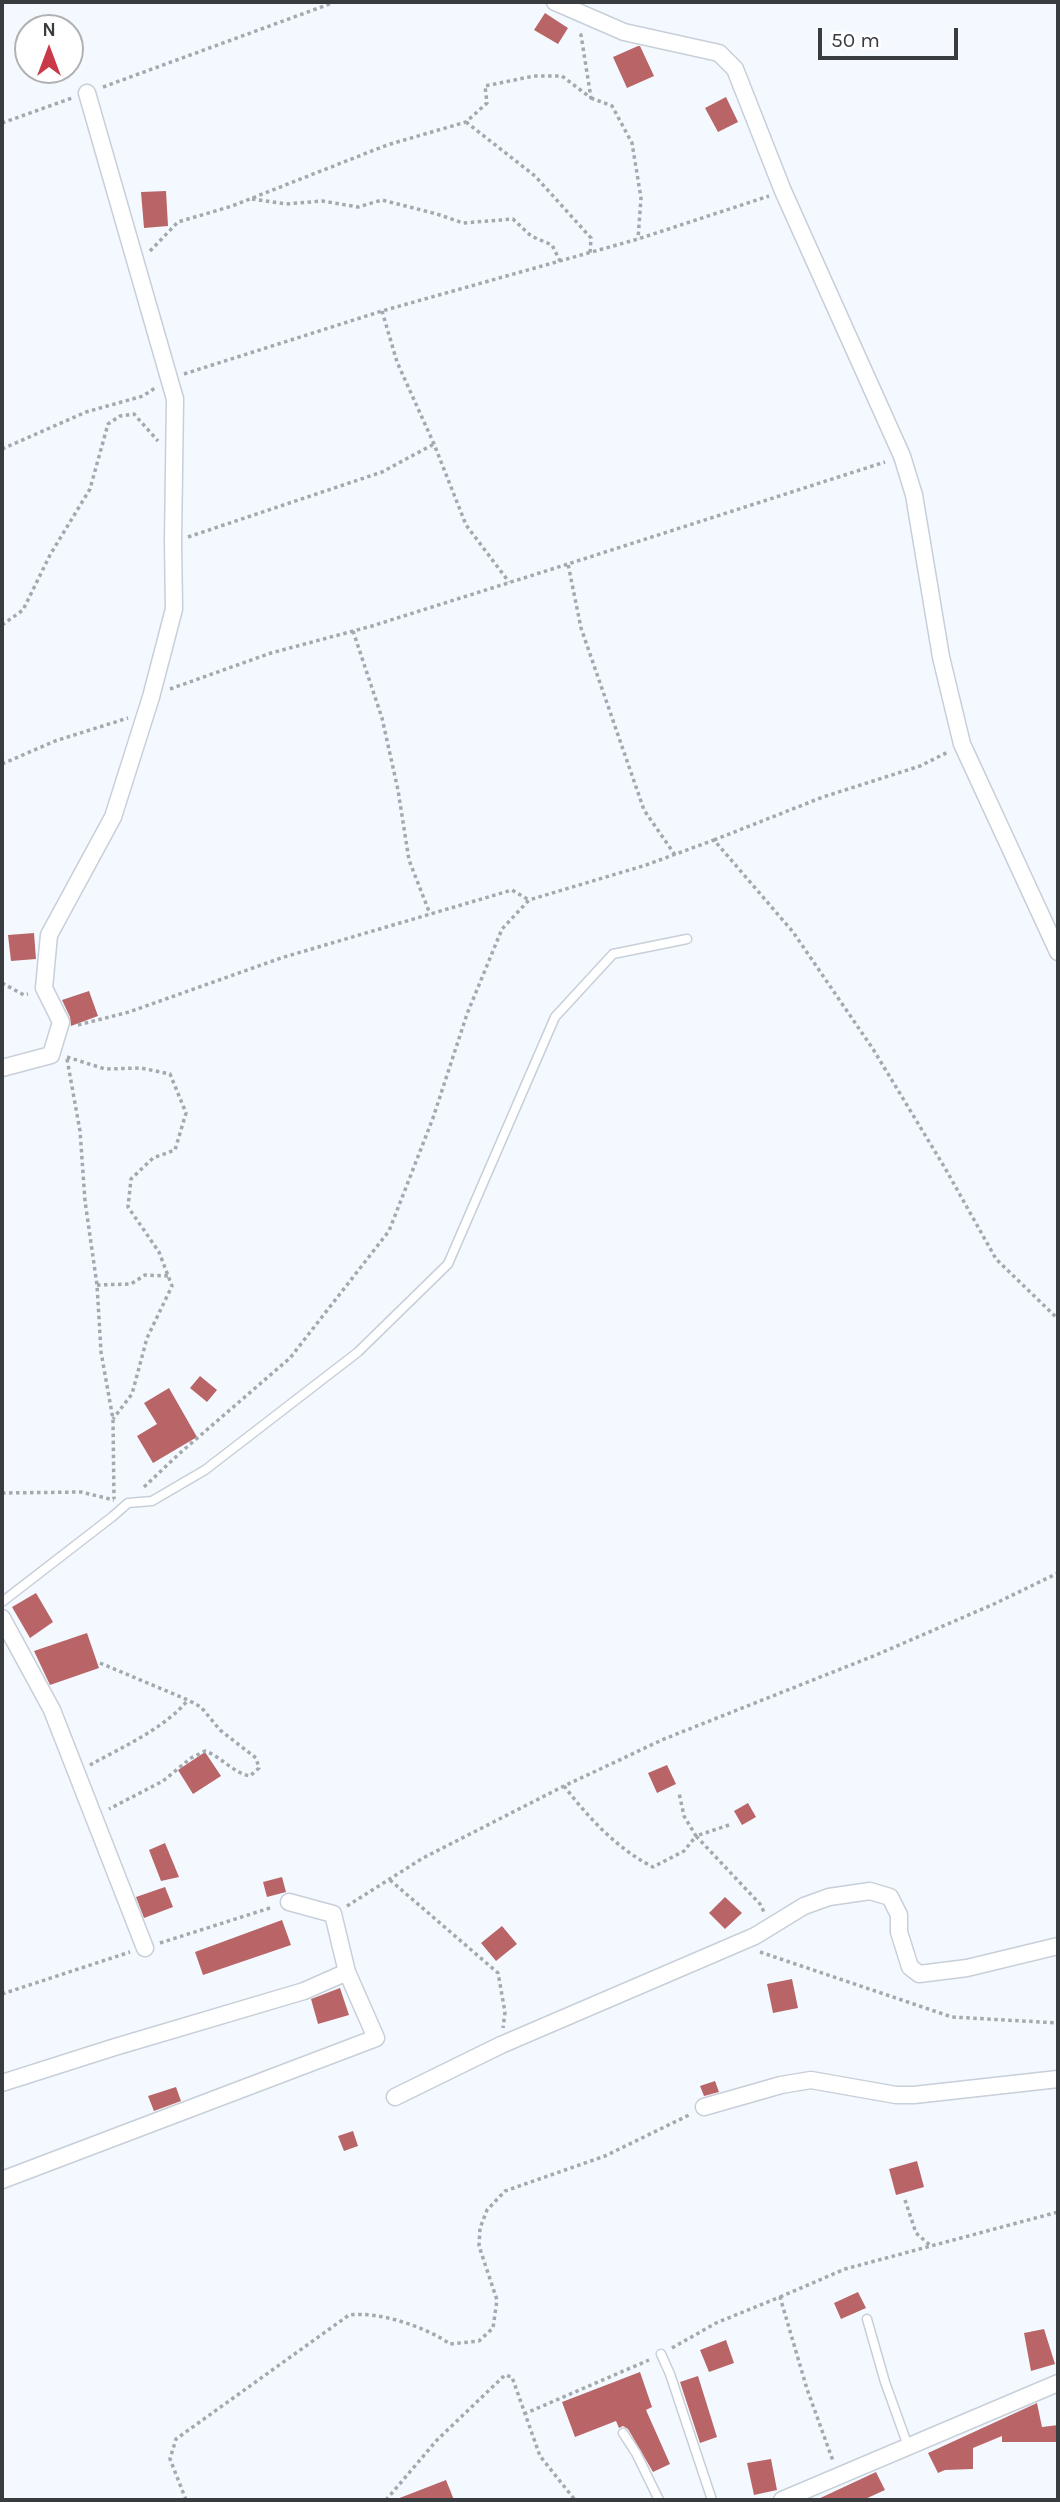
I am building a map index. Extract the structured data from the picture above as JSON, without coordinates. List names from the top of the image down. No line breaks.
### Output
{"scale_bar":"50 m","north":"top"}
